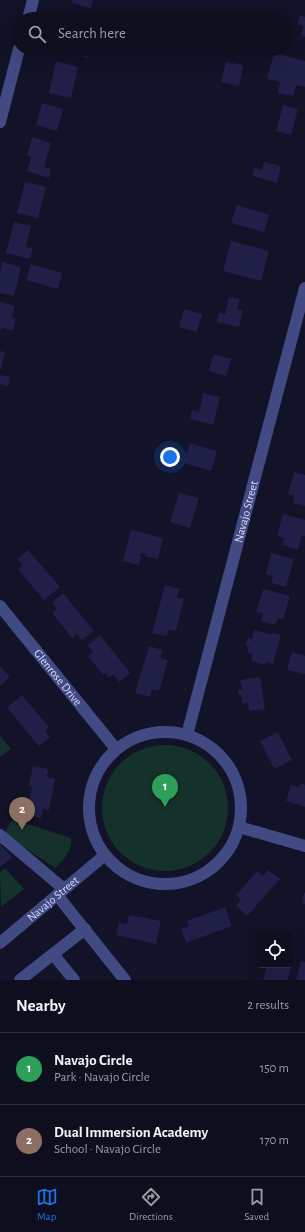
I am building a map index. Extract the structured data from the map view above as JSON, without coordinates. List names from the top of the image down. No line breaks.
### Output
{"streets":{"street":["Navajo Street","Glenrose Drive"]},"page":{"search":"Search here","pins":["1","2"],"heading":["Nearby","2 results"],"list":[{"mark":"1","name":"Navajo Circle","note":"Park · Navajo Circle","value":"150 m"},{"mark":"2","name":"Dual Immersion Academy","note":"School · Navajo Circle","value":"170 m"}],"nav":["Map","Directions","Saved"]}}
